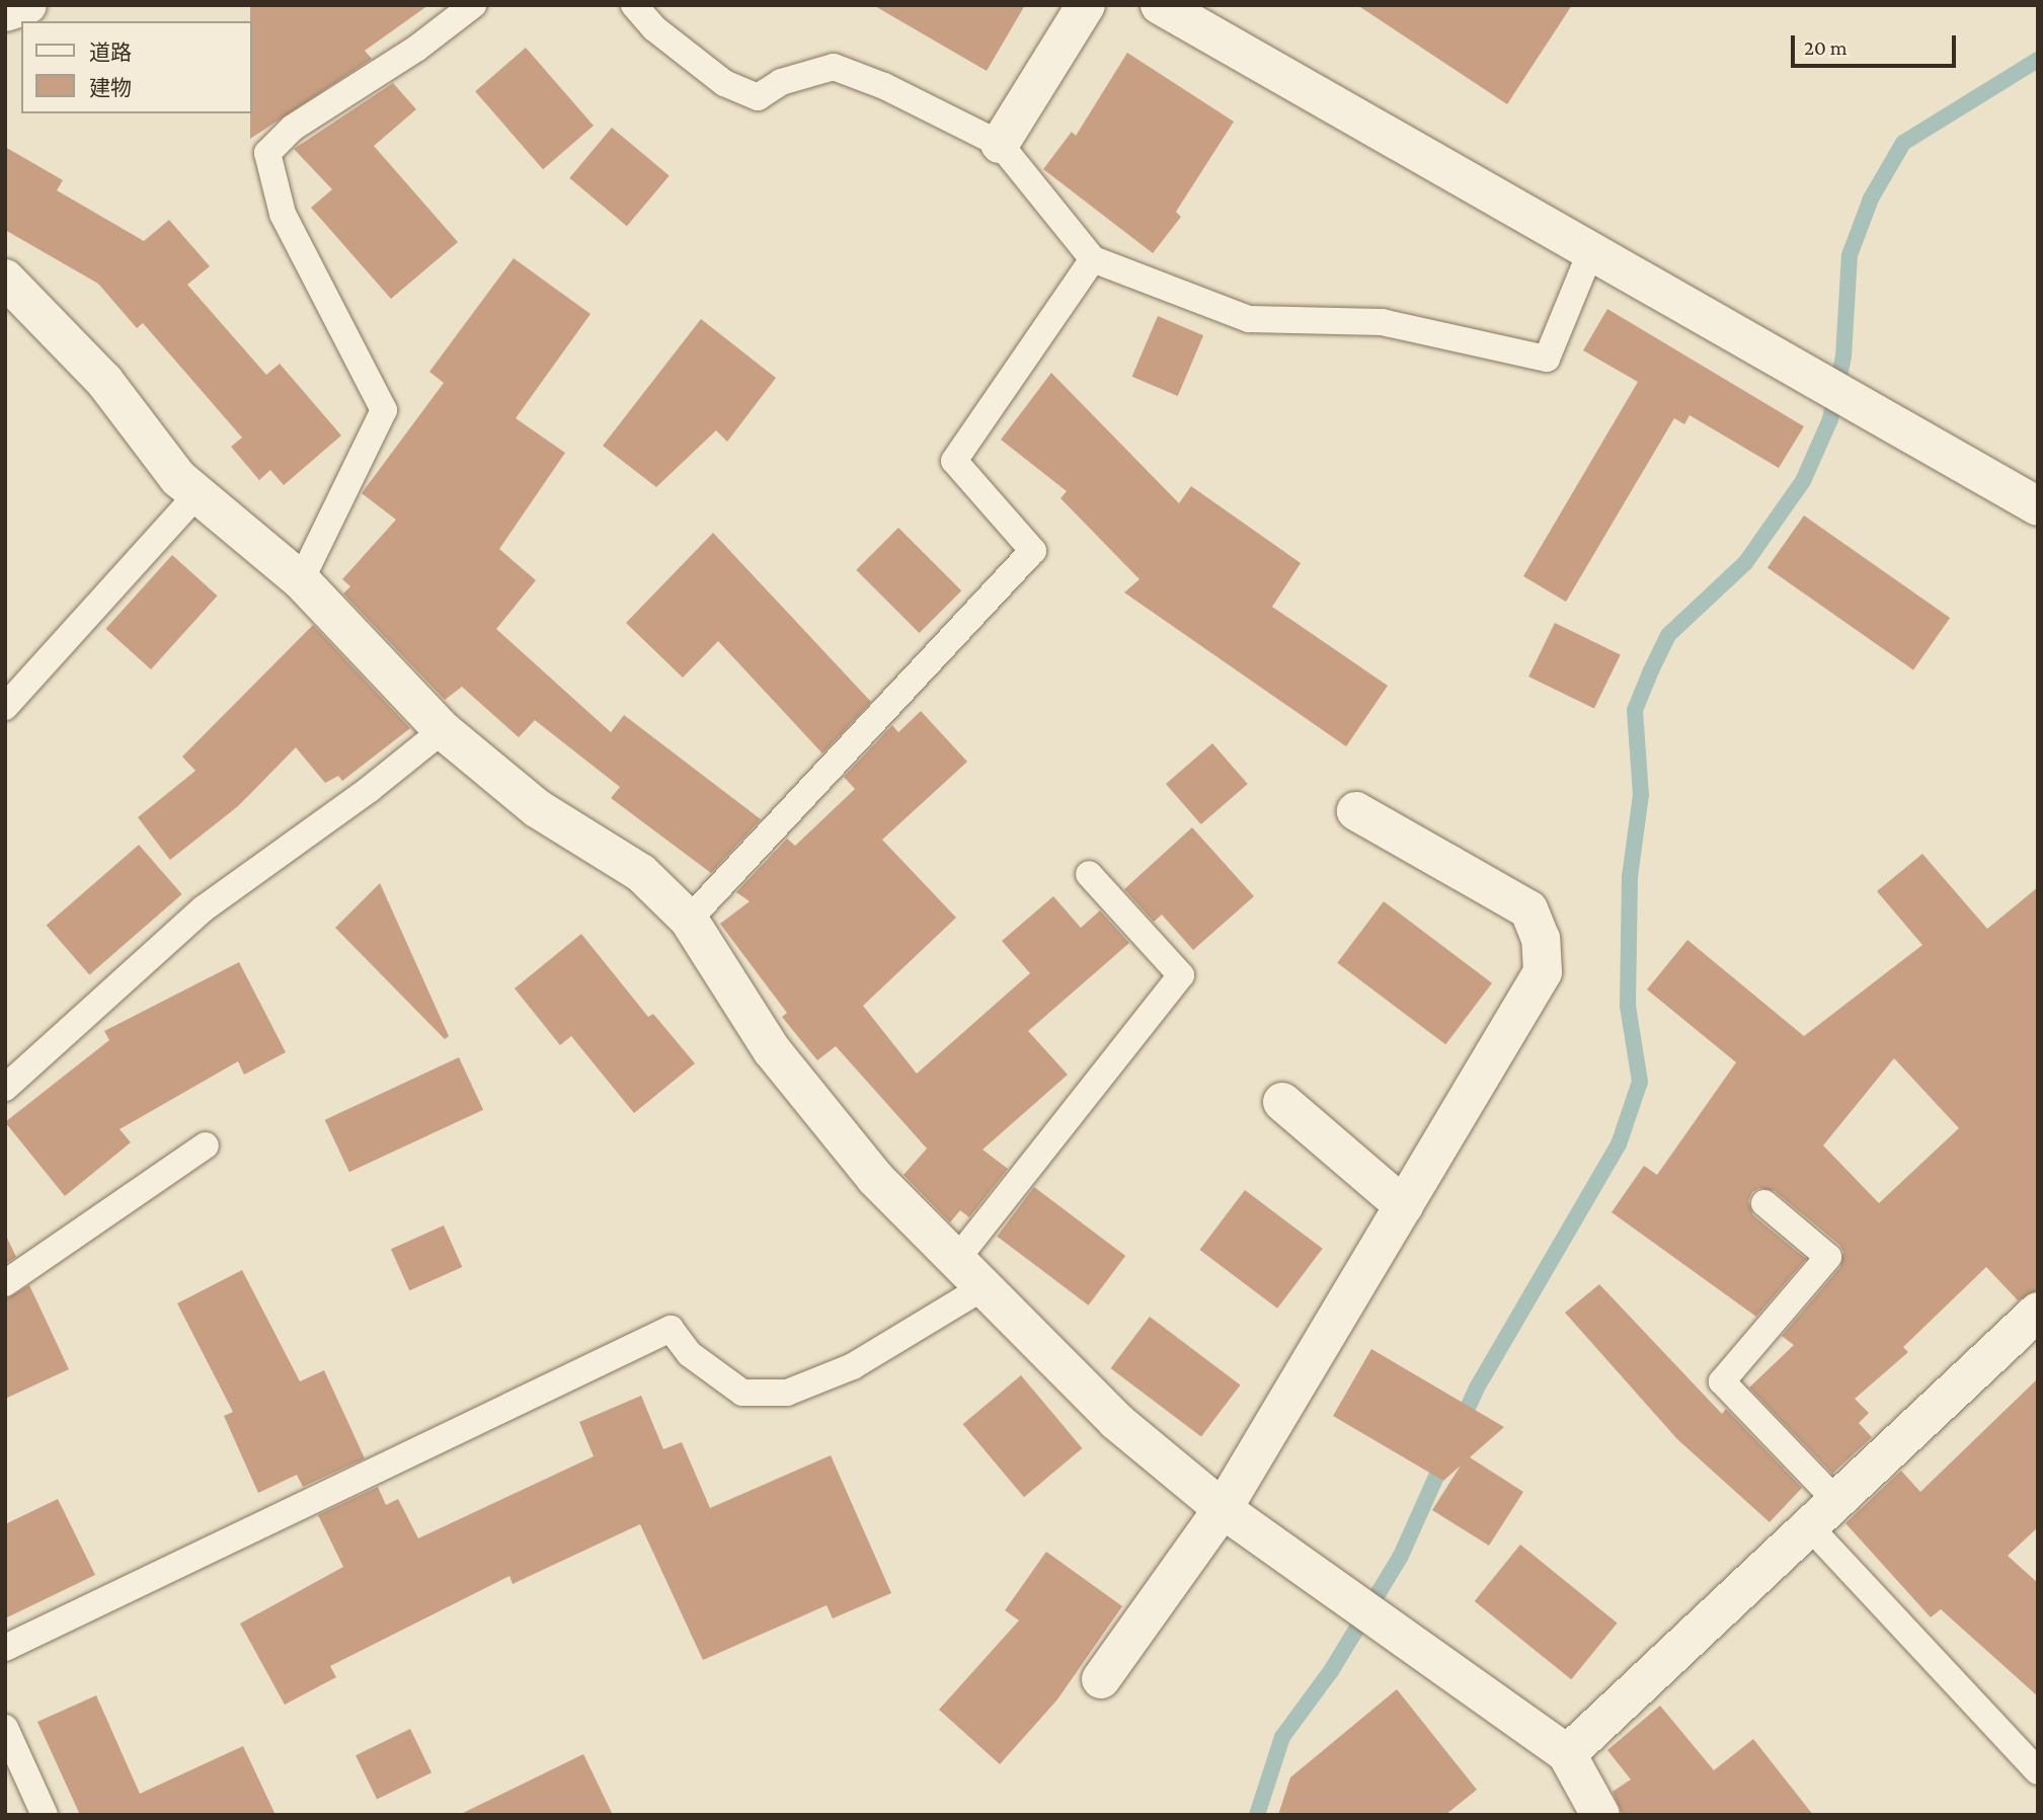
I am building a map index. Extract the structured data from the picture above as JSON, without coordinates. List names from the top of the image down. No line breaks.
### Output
{"legend":["道路","建物"],"scale_bar":"20 m"}
